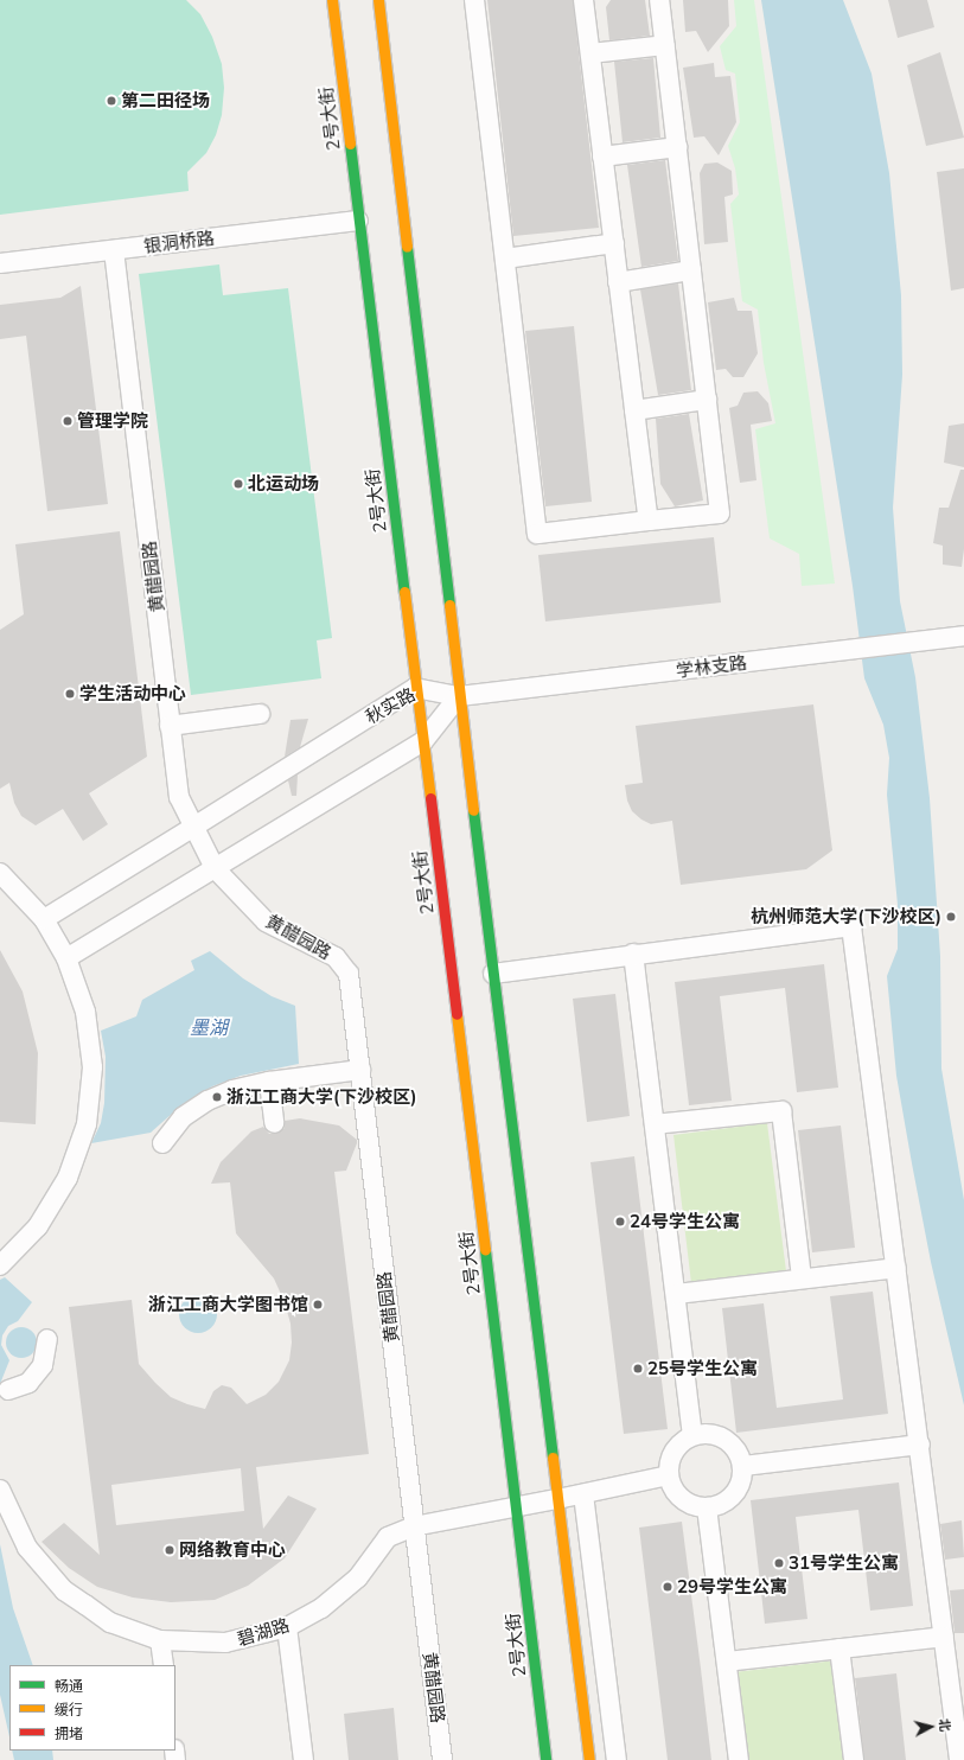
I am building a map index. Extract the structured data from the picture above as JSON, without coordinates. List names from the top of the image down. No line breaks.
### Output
{"streets":{"main road":["2号大街"],"street":["银洞桥路","黄醋园路","学林支路","秋实路","碧湖路"]},"crossings":[["2号大街","银洞桥路"],["2号大街","秋实路"],["2号大街","碧湖路"],["银洞桥路","黄醋园路"],["黄醋园路","秋实路"],["黄醋园路","碧湖路"],["学林支路","秋实路"]],"water":["墨湖"],"places":["第二田径场","管理学院","北运动场","学生活动中心","杭州师范大学(下沙校区)","浙江工商大学(下沙校区)","24号学生公寓","浙江工商大学图书馆","25号学生公寓","网络教育中心","31号学生公寓","29号学生公寓"],"legend":["畅通","缓行","拥堵"],"north":"right"}
